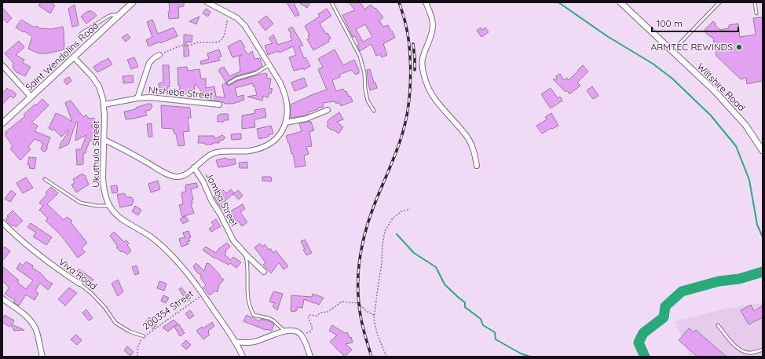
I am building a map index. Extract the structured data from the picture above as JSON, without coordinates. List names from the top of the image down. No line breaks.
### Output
{"streets":{"street":["Saint Wendolins Road","Wiltshire Road","Ntshebe Street","Ukuthula Street","Jomba Street","Viva Road"],"path":["200354 Street"]},"crossings":[["Saint Wendolins Road","Ukuthula Street"],["Ntshebe Street","Ukuthula Street"],["Ukuthula Street","Jomba Street"],["Ukuthula Street","200354 Street"],["Viva Road","200354 Street"]],"places":["ARMTEC REWINDS"],"scale_bar":"100 m"}
